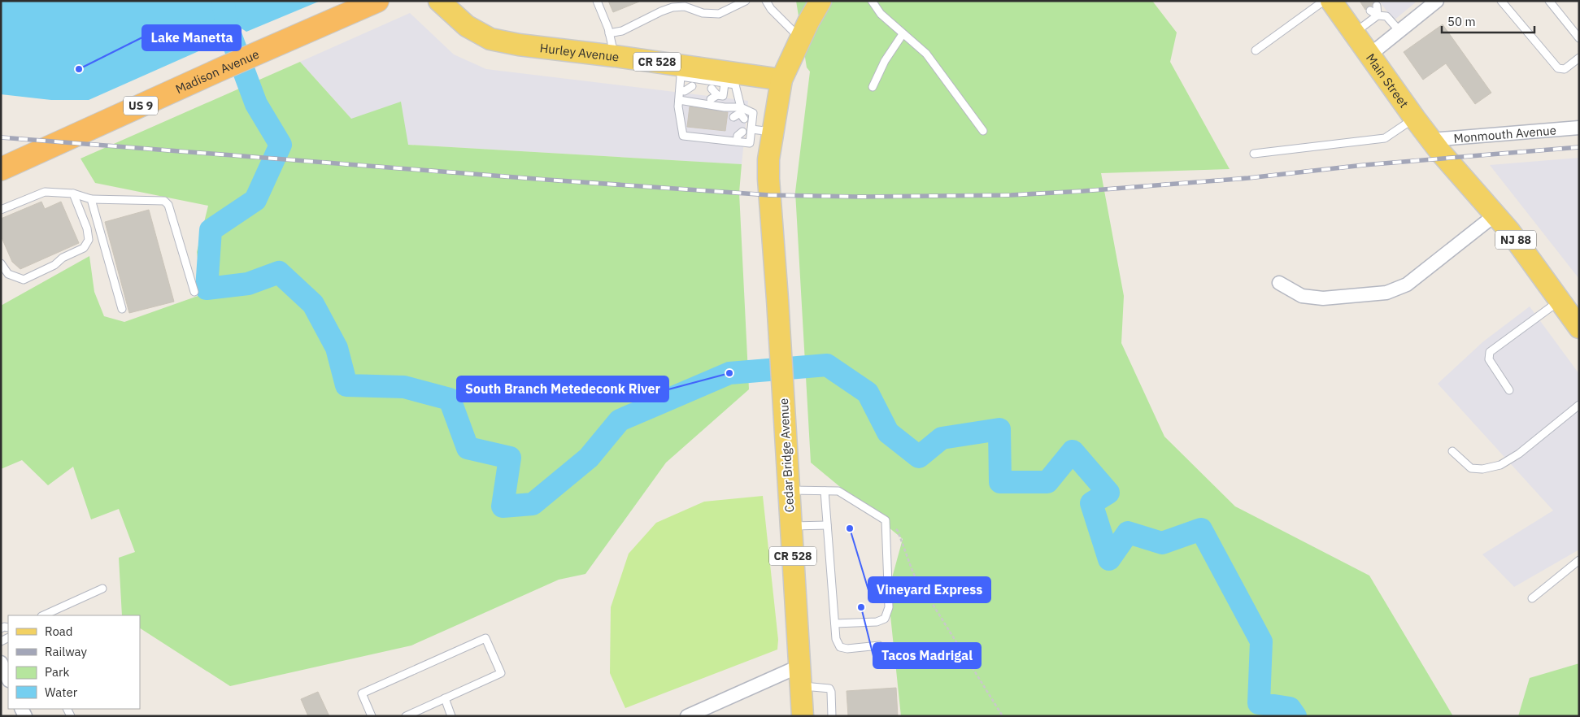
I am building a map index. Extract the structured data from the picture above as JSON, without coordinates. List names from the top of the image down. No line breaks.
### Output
{"streets":{"highway":["Madison Avenue","US 9"],"main road":["Hurley Avenue","CR 528","Main Street","NJ 88","Cedar Bridge Avenue"],"street":["Monmouth Avenue"]},"crossings":[["Hurley Avenue","CR 528"],["CR 528","Cedar Bridge Avenue"],["Main Street","Monmouth Avenue"],["Main Street","NJ 88"]],"places":["Lake Manetta","South Branch Metedeconk River","Vineyard Express","Tacos Madrigal"],"legend":["Road","Railway","Park","Water"],"scale_bar":"50 m"}
